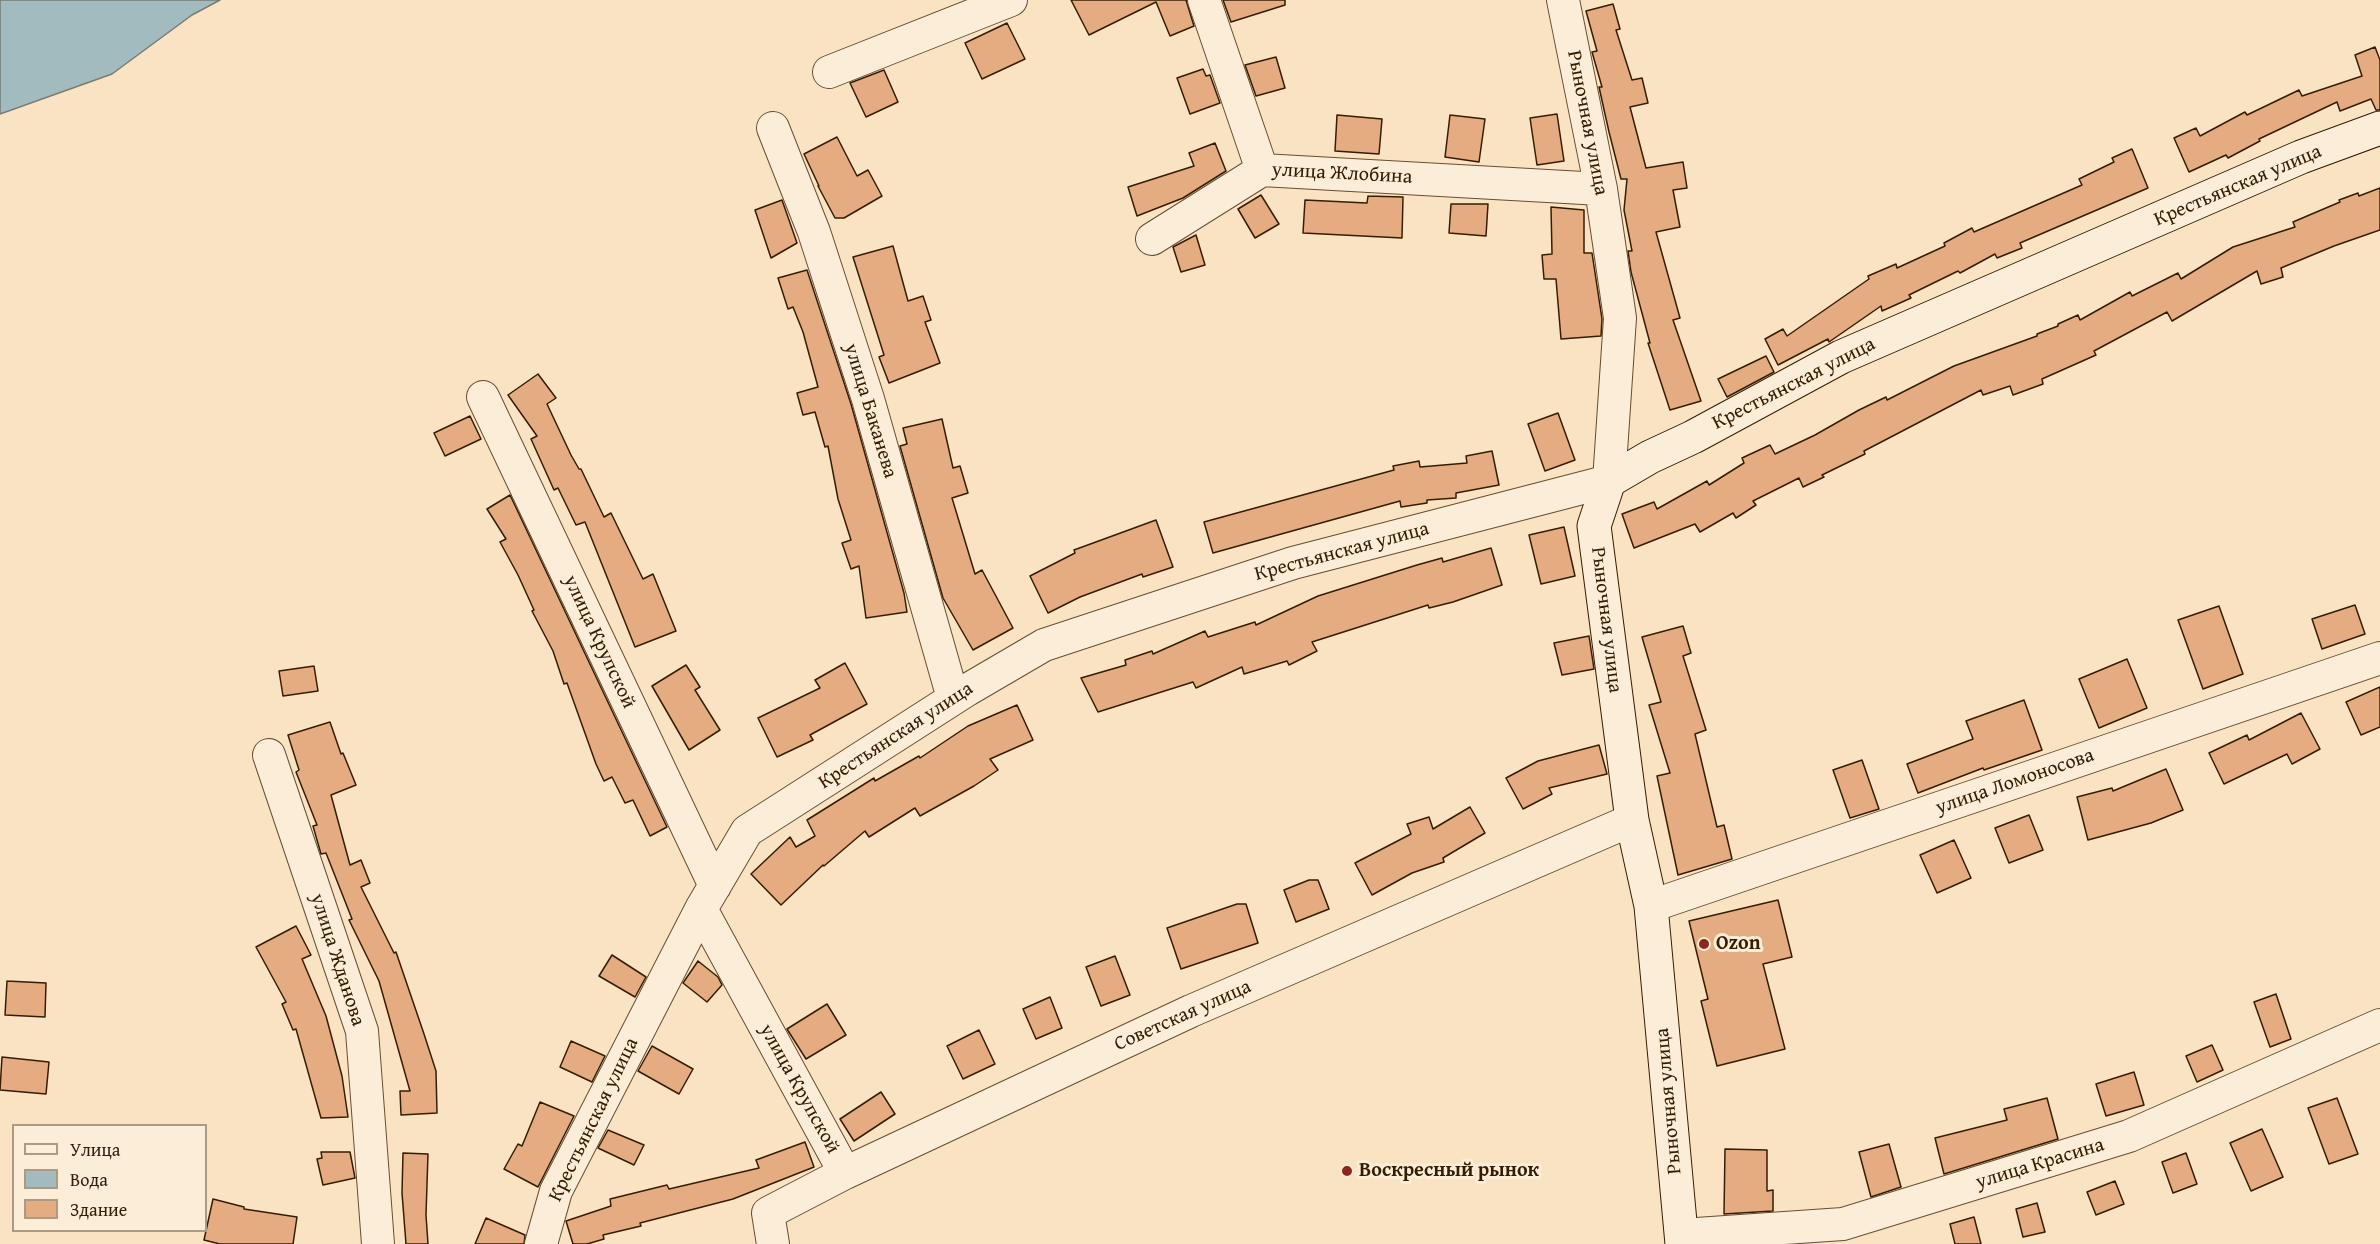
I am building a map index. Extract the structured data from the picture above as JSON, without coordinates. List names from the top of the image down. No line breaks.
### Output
{"streets":{"street":["Рыночная улица","улица Жлобина","Крестьянская улица","улица Баканева","улица Крупской","улица Ломоносова","улица Жданова","Советская улица","улица Красина"]},"crossings":[["Рыночная улица","улица Жлобина"],["Рыночная улица","Крестьянская улица"],["Рыночная улица","улица Ломоносова"],["Рыночная улица","Советская улица"],["Рыночная улица","улица Красина"],["Крестьянская улица","улица Баканева"],["Крестьянская улица","улица Крупской"],["улица Крупской","Советская улица"]],"places":["Ozon","Воскресный рынок"],"legend":["Улица","Вода","Здание"]}
